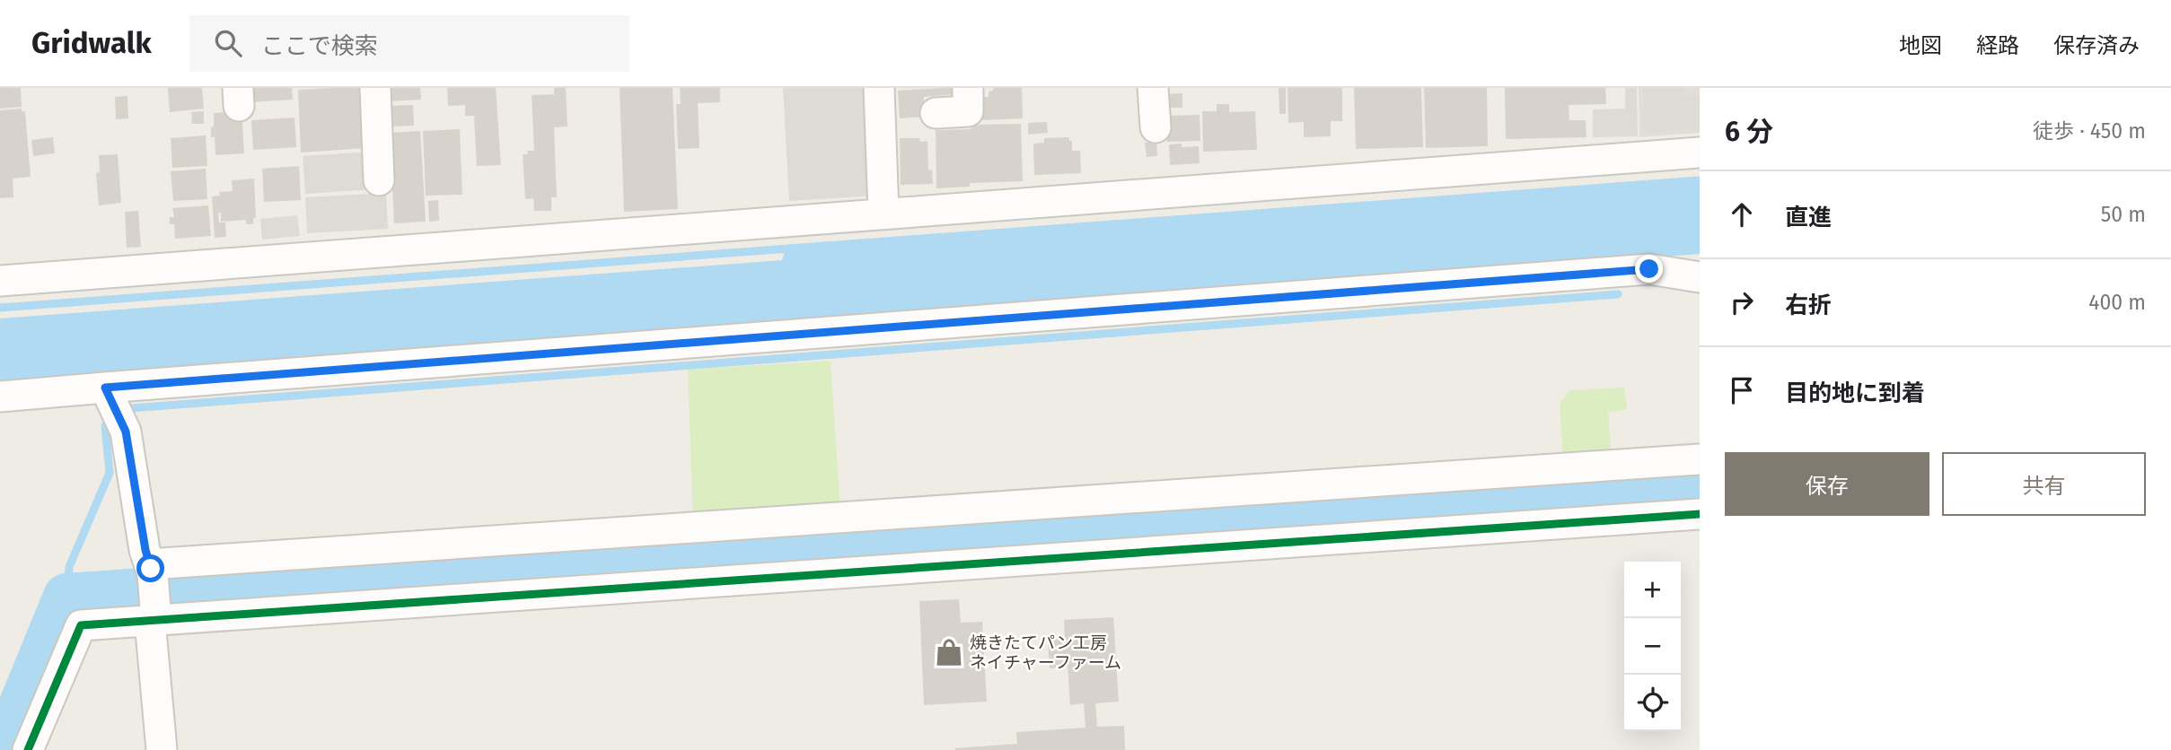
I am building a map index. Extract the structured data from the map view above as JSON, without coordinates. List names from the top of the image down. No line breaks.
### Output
{"places":{"shop":["焼きたてパン工房 ネイチャーファーム"]},"page":{"header":"Gridwalk","search":"ここで検索","nav":["地図","経路","保存済み"],"heading":["6 分","徒歩 · 450 m"],"list":[["直進","50 m"],["右折","400 m"],"目的地に到着"],"buttons":["保存","共有"],"map_buttons":["+","−"]}}
